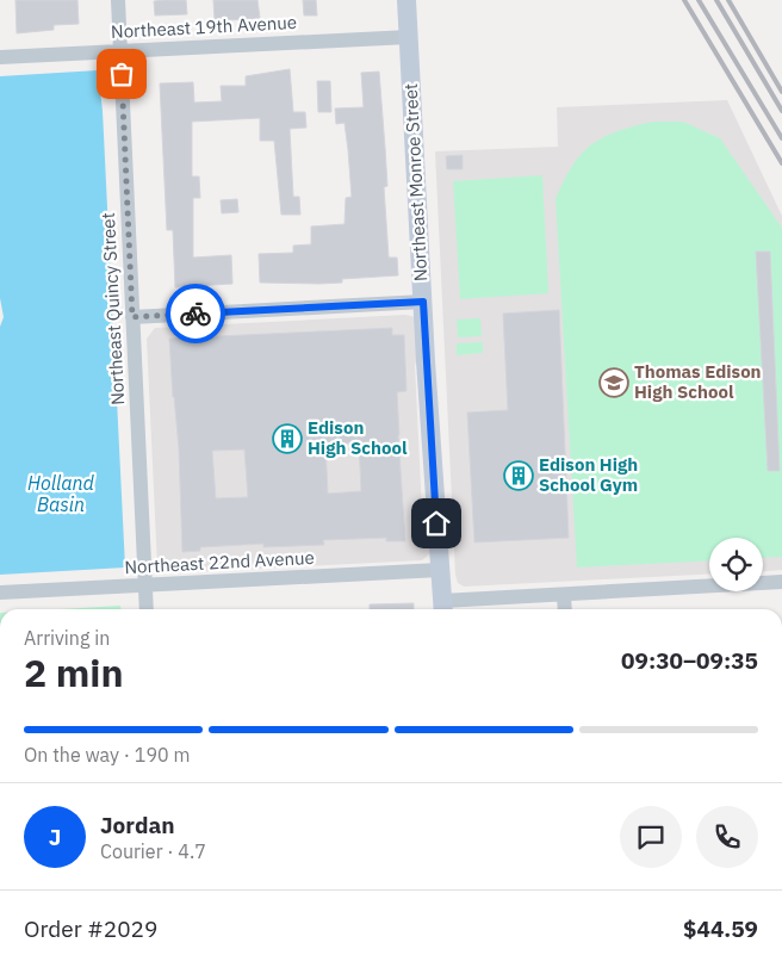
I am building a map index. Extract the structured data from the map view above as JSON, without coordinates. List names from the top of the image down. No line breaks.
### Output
{"streets":{"street":["Northeast 19th Avenue","Northeast Monroe Street","Northeast Quincy Street","Northeast 22nd Avenue"]},"crossings":[["Northeast 19th Avenue","Northeast Monroe Street"],["Northeast 19th Avenue","Northeast Quincy Street"],["Northeast Monroe Street","Northeast 22nd Avenue"],["Northeast Quincy Street","Northeast 22nd Avenue"]],"water":["Holland Basin"],"places":{"school or university":["Thomas Edison High School"],"building":["Edison High School","Edison High School Gym"]},"page":{"heading":["2 min","Arriving in","09:30–09:35"],"panel":["Jordan","Courier · 4.7","Order #2029","$44.59"],"bar":"On the way · 190 m","round":"J"}}
